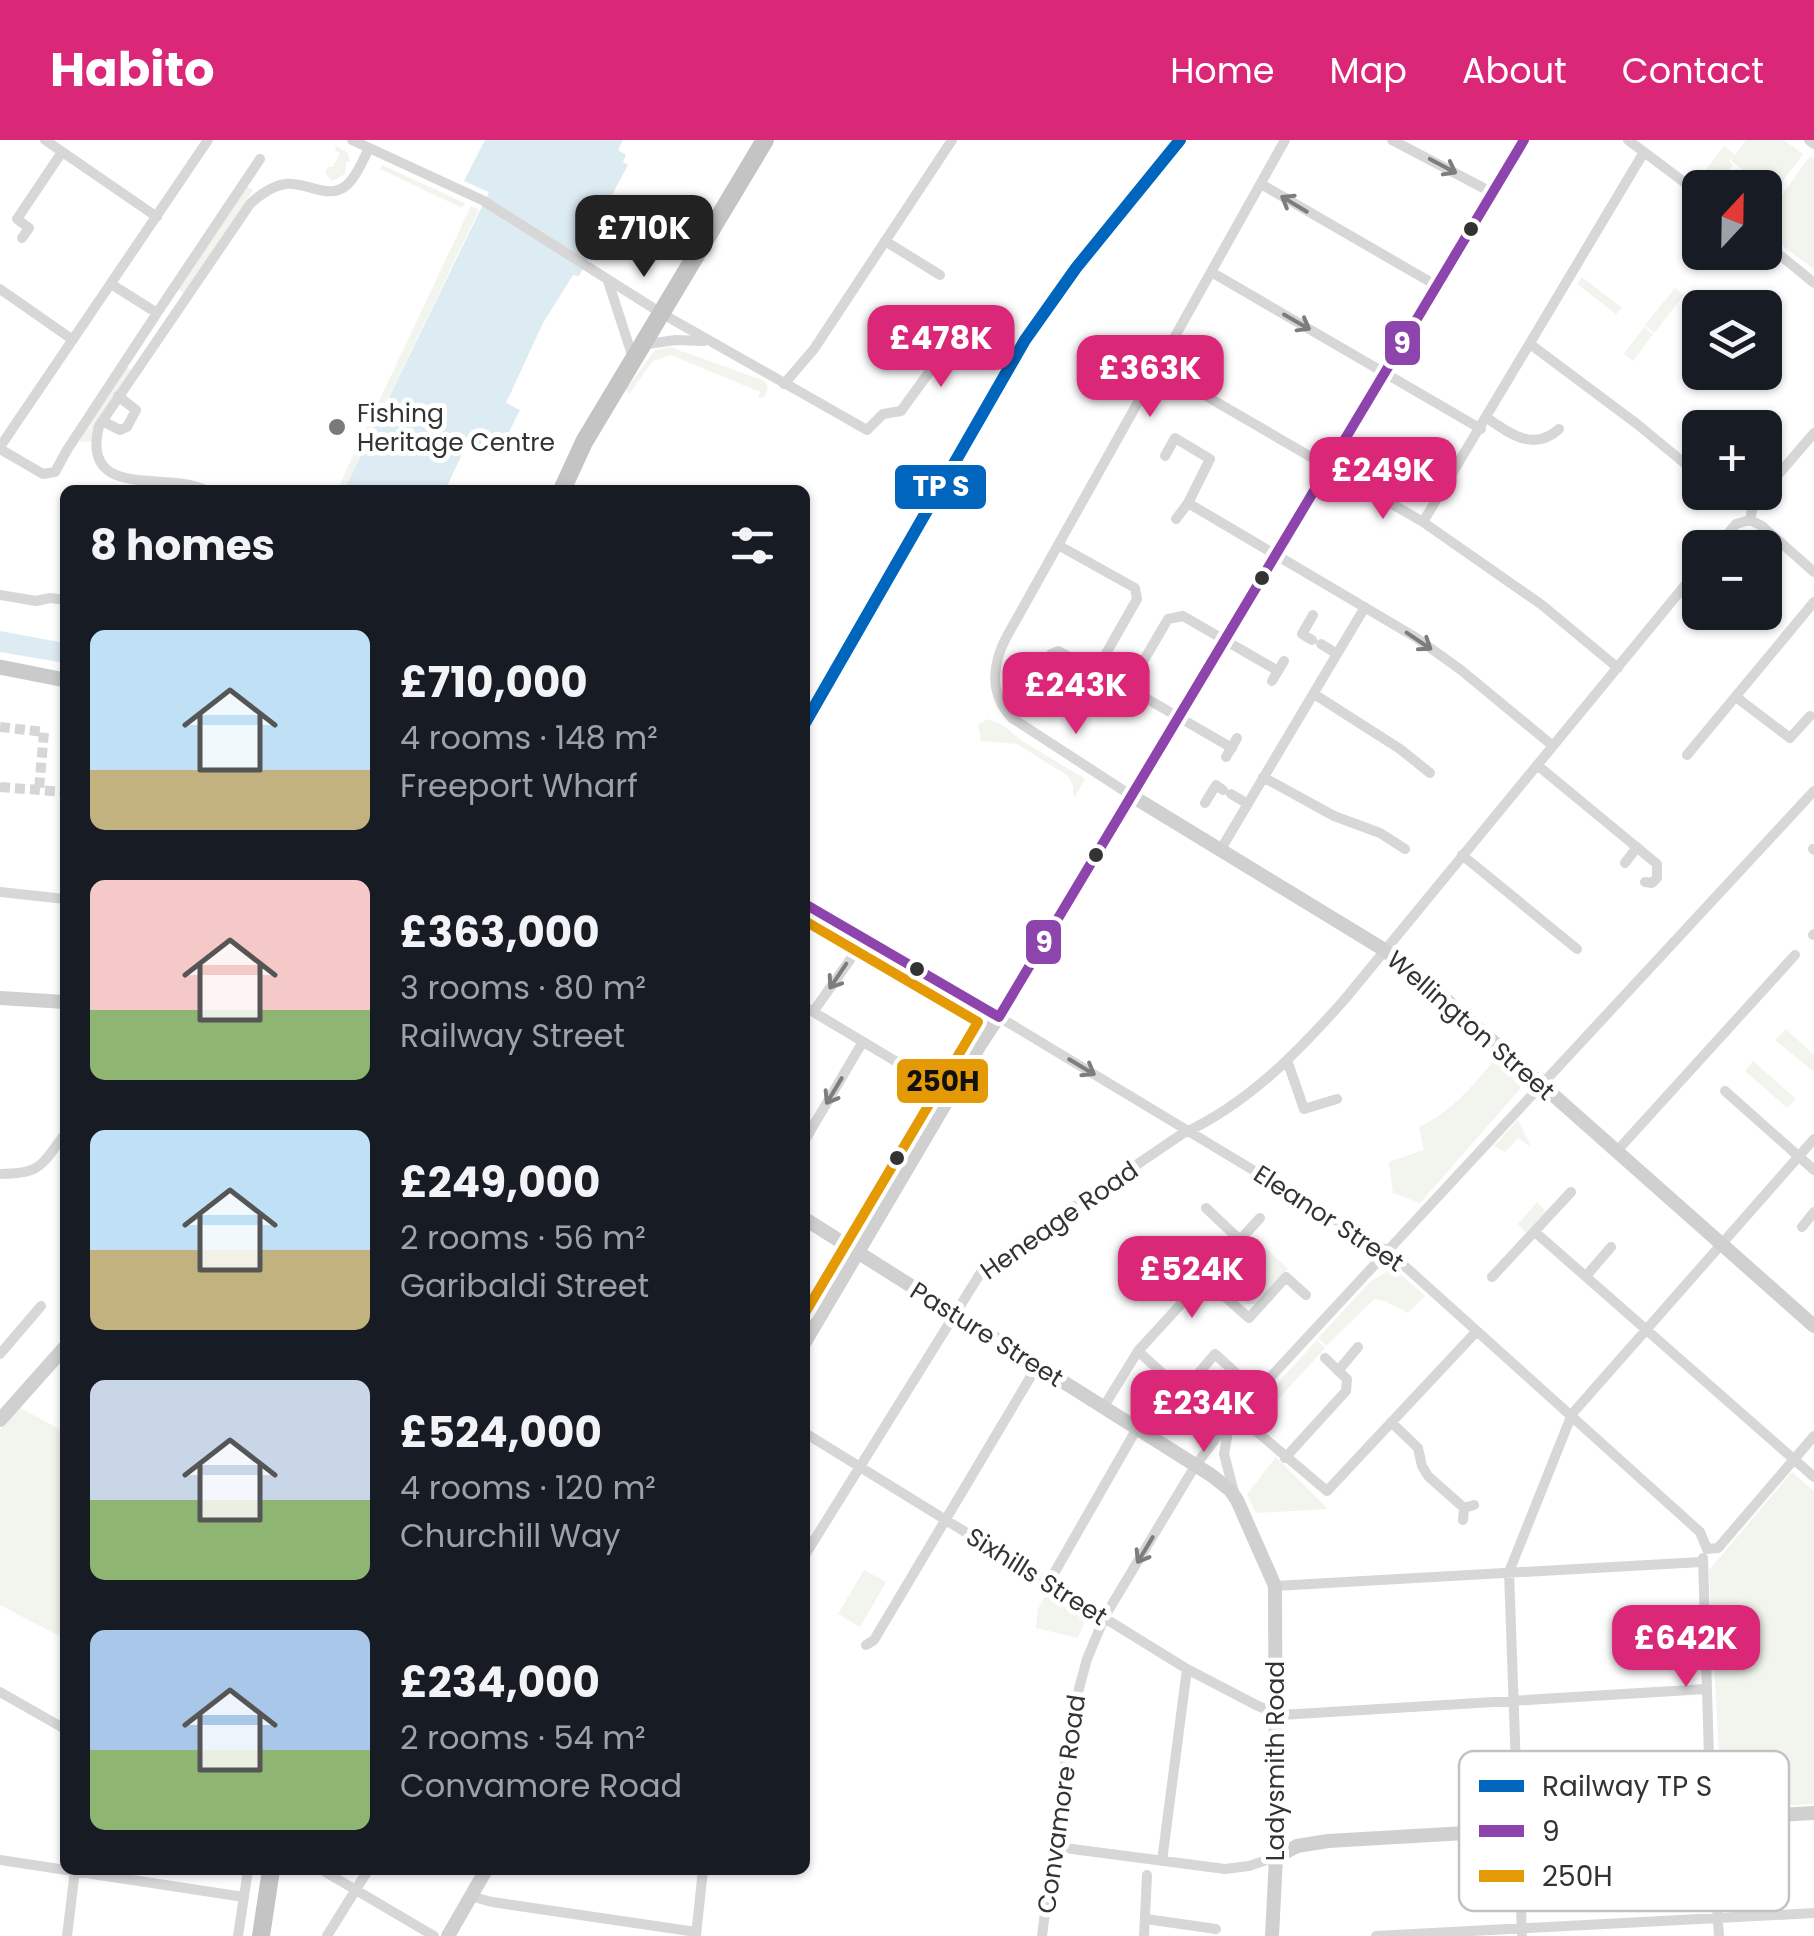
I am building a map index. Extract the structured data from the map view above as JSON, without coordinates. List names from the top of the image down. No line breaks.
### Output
{"streets":{"street":["Wellington Street","Eleanor Street","Heneage Road","Pasture Street","Sixhills Street","Ladysmith Road","Convamore Road"]},"crossings":[["Wellington Street","Heneage Road"],["Wellington Street","Convamore Road"],["Eleanor Street","Heneage Road"],["Eleanor Street","Convamore Road"],["Heneage Road","Pasture Street"],["Heneage Road","Sixhills Street"],["Pasture Street","Ladysmith Road"],["Pasture Street","Convamore Road"],["Sixhills Street","Ladysmith Road"],["Sixhills Street","Convamore Road"]],"places":["Fishing Heritage Centre"],"lines":["transit line 9","transit line 250H"],"legend":["Railway TP S","9","250H"],"north":"top","page":{"header":"Habito","nav":["Home","Map","About","Contact"],"map_buttons":["+","−"],"price":["£710K","£478K","£363K","£249K","£243K","£524K","£234K","£642K"],"heading":"8 homes","list":[{"name":"£710,000","note":"4 rooms · 148 m² · Freeport Wharf"},{"name":"£363,000","note":"3 rooms · 80 m² · Railway Street"},{"name":"£249,000","note":"2 rooms · 56 m² · Garibaldi Street"},{"name":"£524,000","note":"4 rooms · 120 m² · Churchill Way"},{"name":"£234,000","note":"2 rooms · 54 m² · Convamore Road"}]}}
